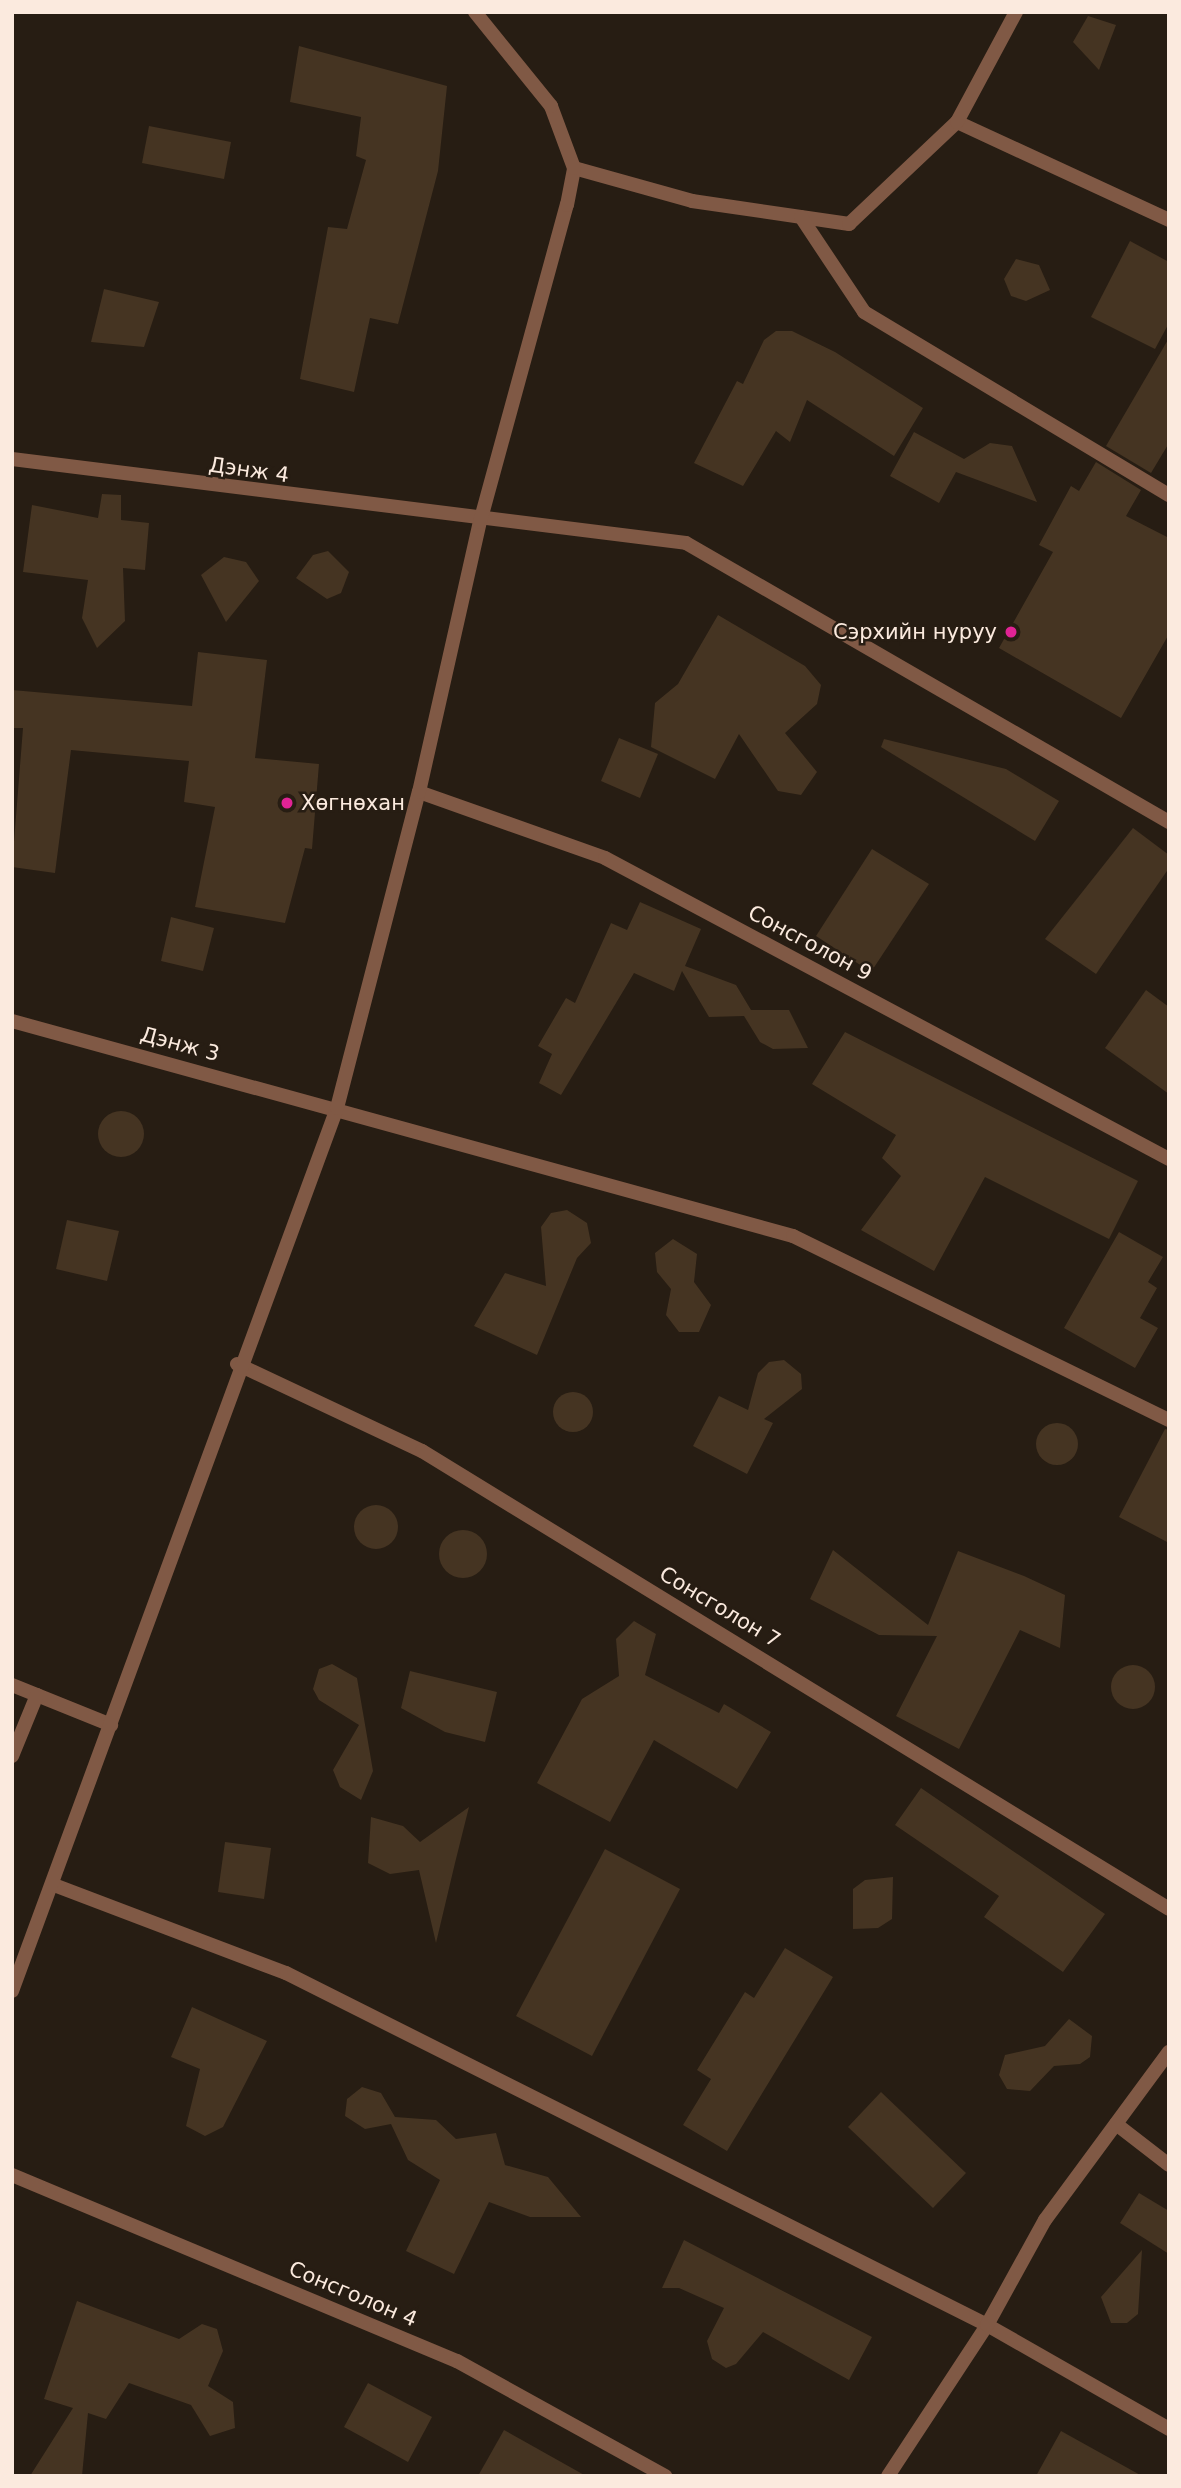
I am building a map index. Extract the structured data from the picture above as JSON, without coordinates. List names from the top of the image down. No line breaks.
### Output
{"streets":{"street":["Дэнж 4","Сонсголон 9","Дэнж 3","Сонсголон 7","Сонсголон 4"]},"places":["Сэрхийн нуруу","Хөгнөхан"]}
